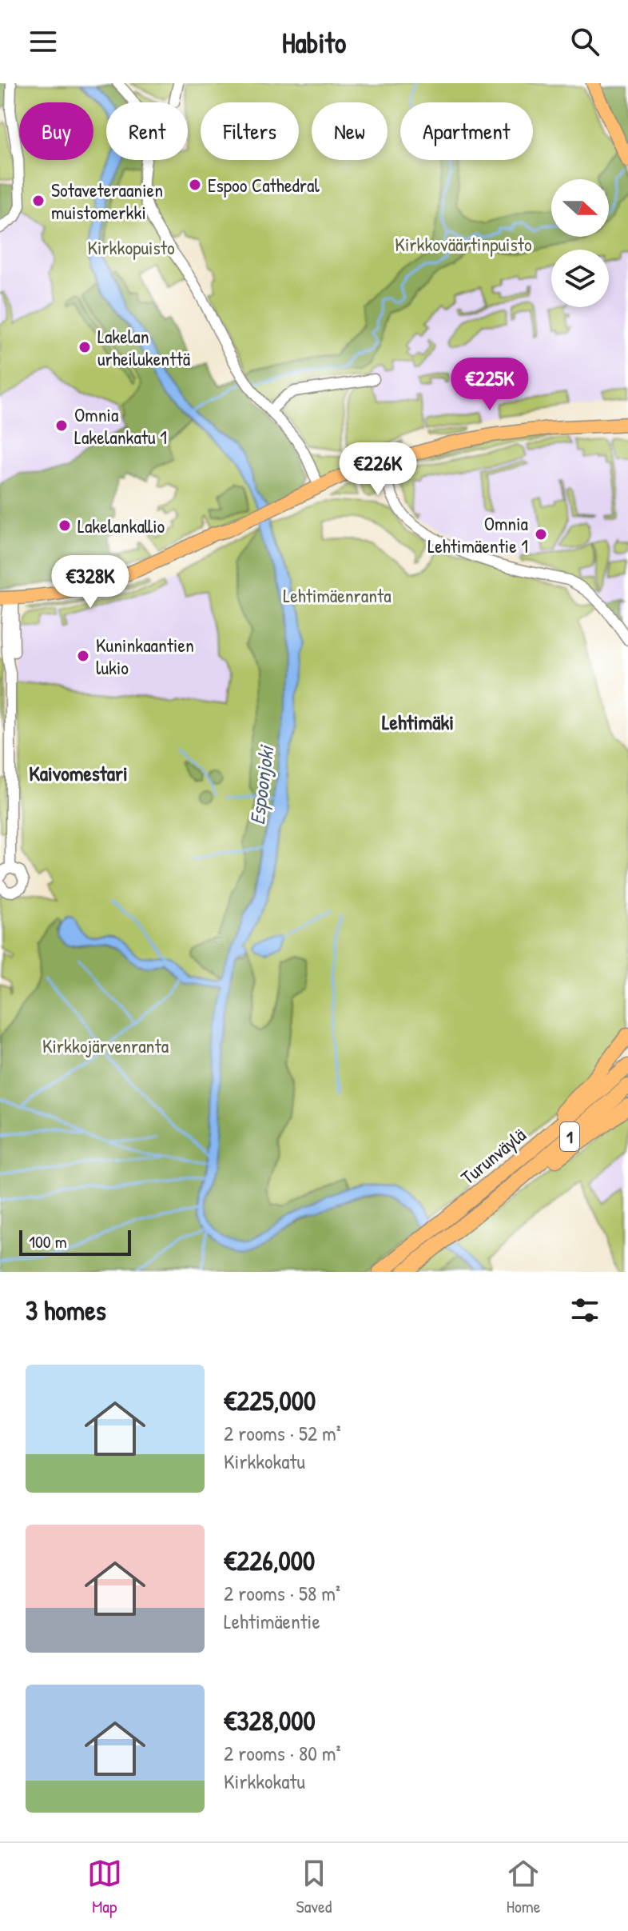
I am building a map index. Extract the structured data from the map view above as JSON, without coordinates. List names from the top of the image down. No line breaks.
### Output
{"streets":{"highway":["1","Turunväylä"]},"districts":["Lehtimäki","Kaivomestari"],"water":["Espoonjoki"],"parks":["Kirkkoväärtinpuisto","Kirkkopuisto","Lehtimäenranta","Kirkkojärvenranta"],"places":["Espoo Cathedral","Sotaveteraanien muistomerkki","Lakelan urheilukenttä","Omnia Lakelankatu 1","Lakelankallio","Omnia Lehtimäentie 1","Kuninkaantien lukio"],"scale_bar":"100 m","north":"right","page":{"header":"Habito","chip":["Buy","Rent","Filters","New","Apartment"],"price":["€225K","€226K","€328K"],"scale":"100 m","heading":"3 homes","list":[{"name":"€225,000","note":"2 rooms · 52 m² · Kirkkokatu"},{"name":"€226,000","note":"2 rooms · 58 m² · Lehtimäentie"},{"name":"€328,000","note":"2 rooms · 80 m² · Kirkkokatu"}],"tabs":["Map","Saved","Home"]}}
